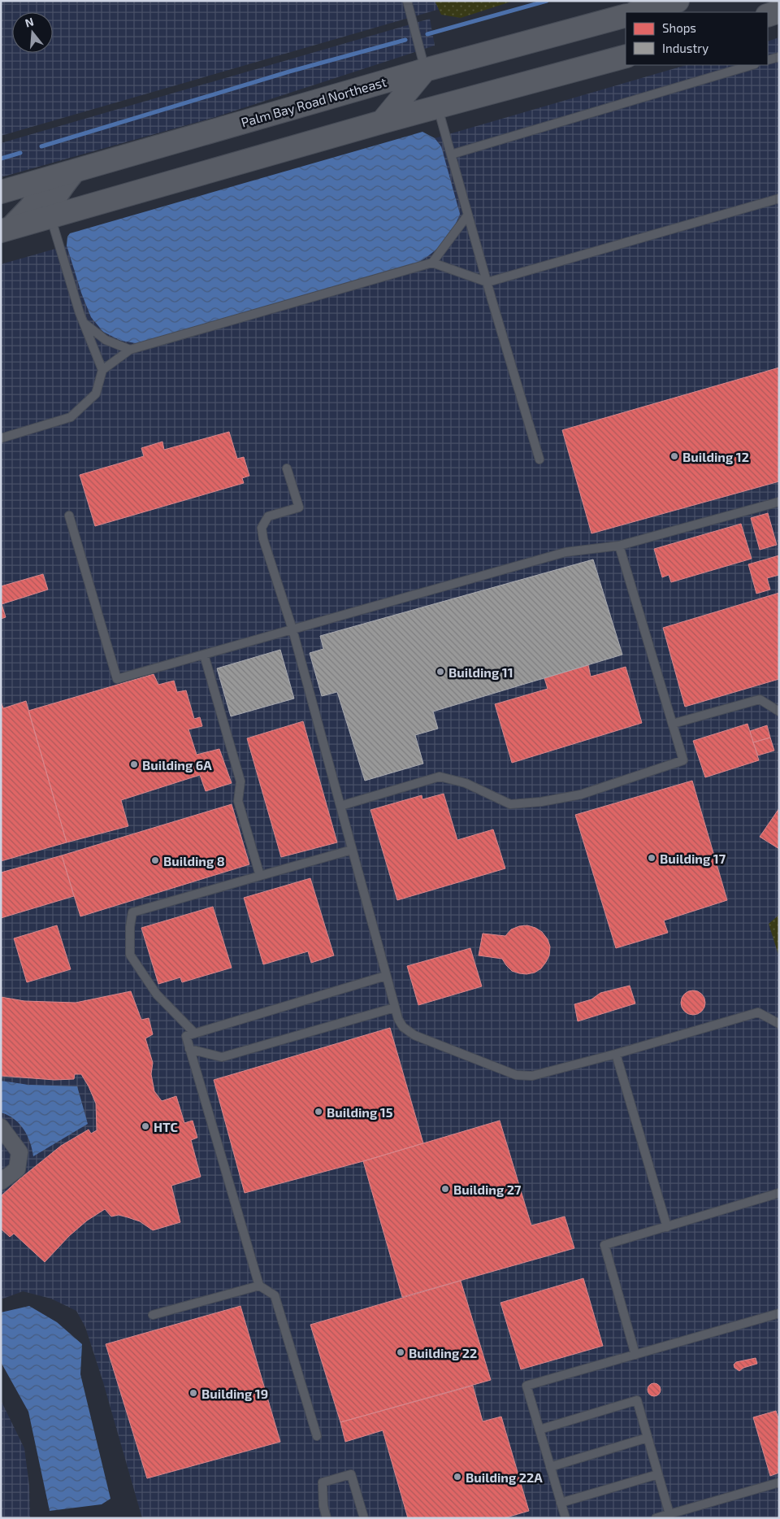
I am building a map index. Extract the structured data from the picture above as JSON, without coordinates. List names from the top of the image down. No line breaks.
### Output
{"streets":{"main road":["Palm Bay Road Northeast"]},"places":["Building 12","Building 11","Building 6A","Building 17","Building 8","Building 15","HTC","Building 27","Building 22","Building 19","Building 22A"],"legend":["Shops","Industry"],"north":"top"}
